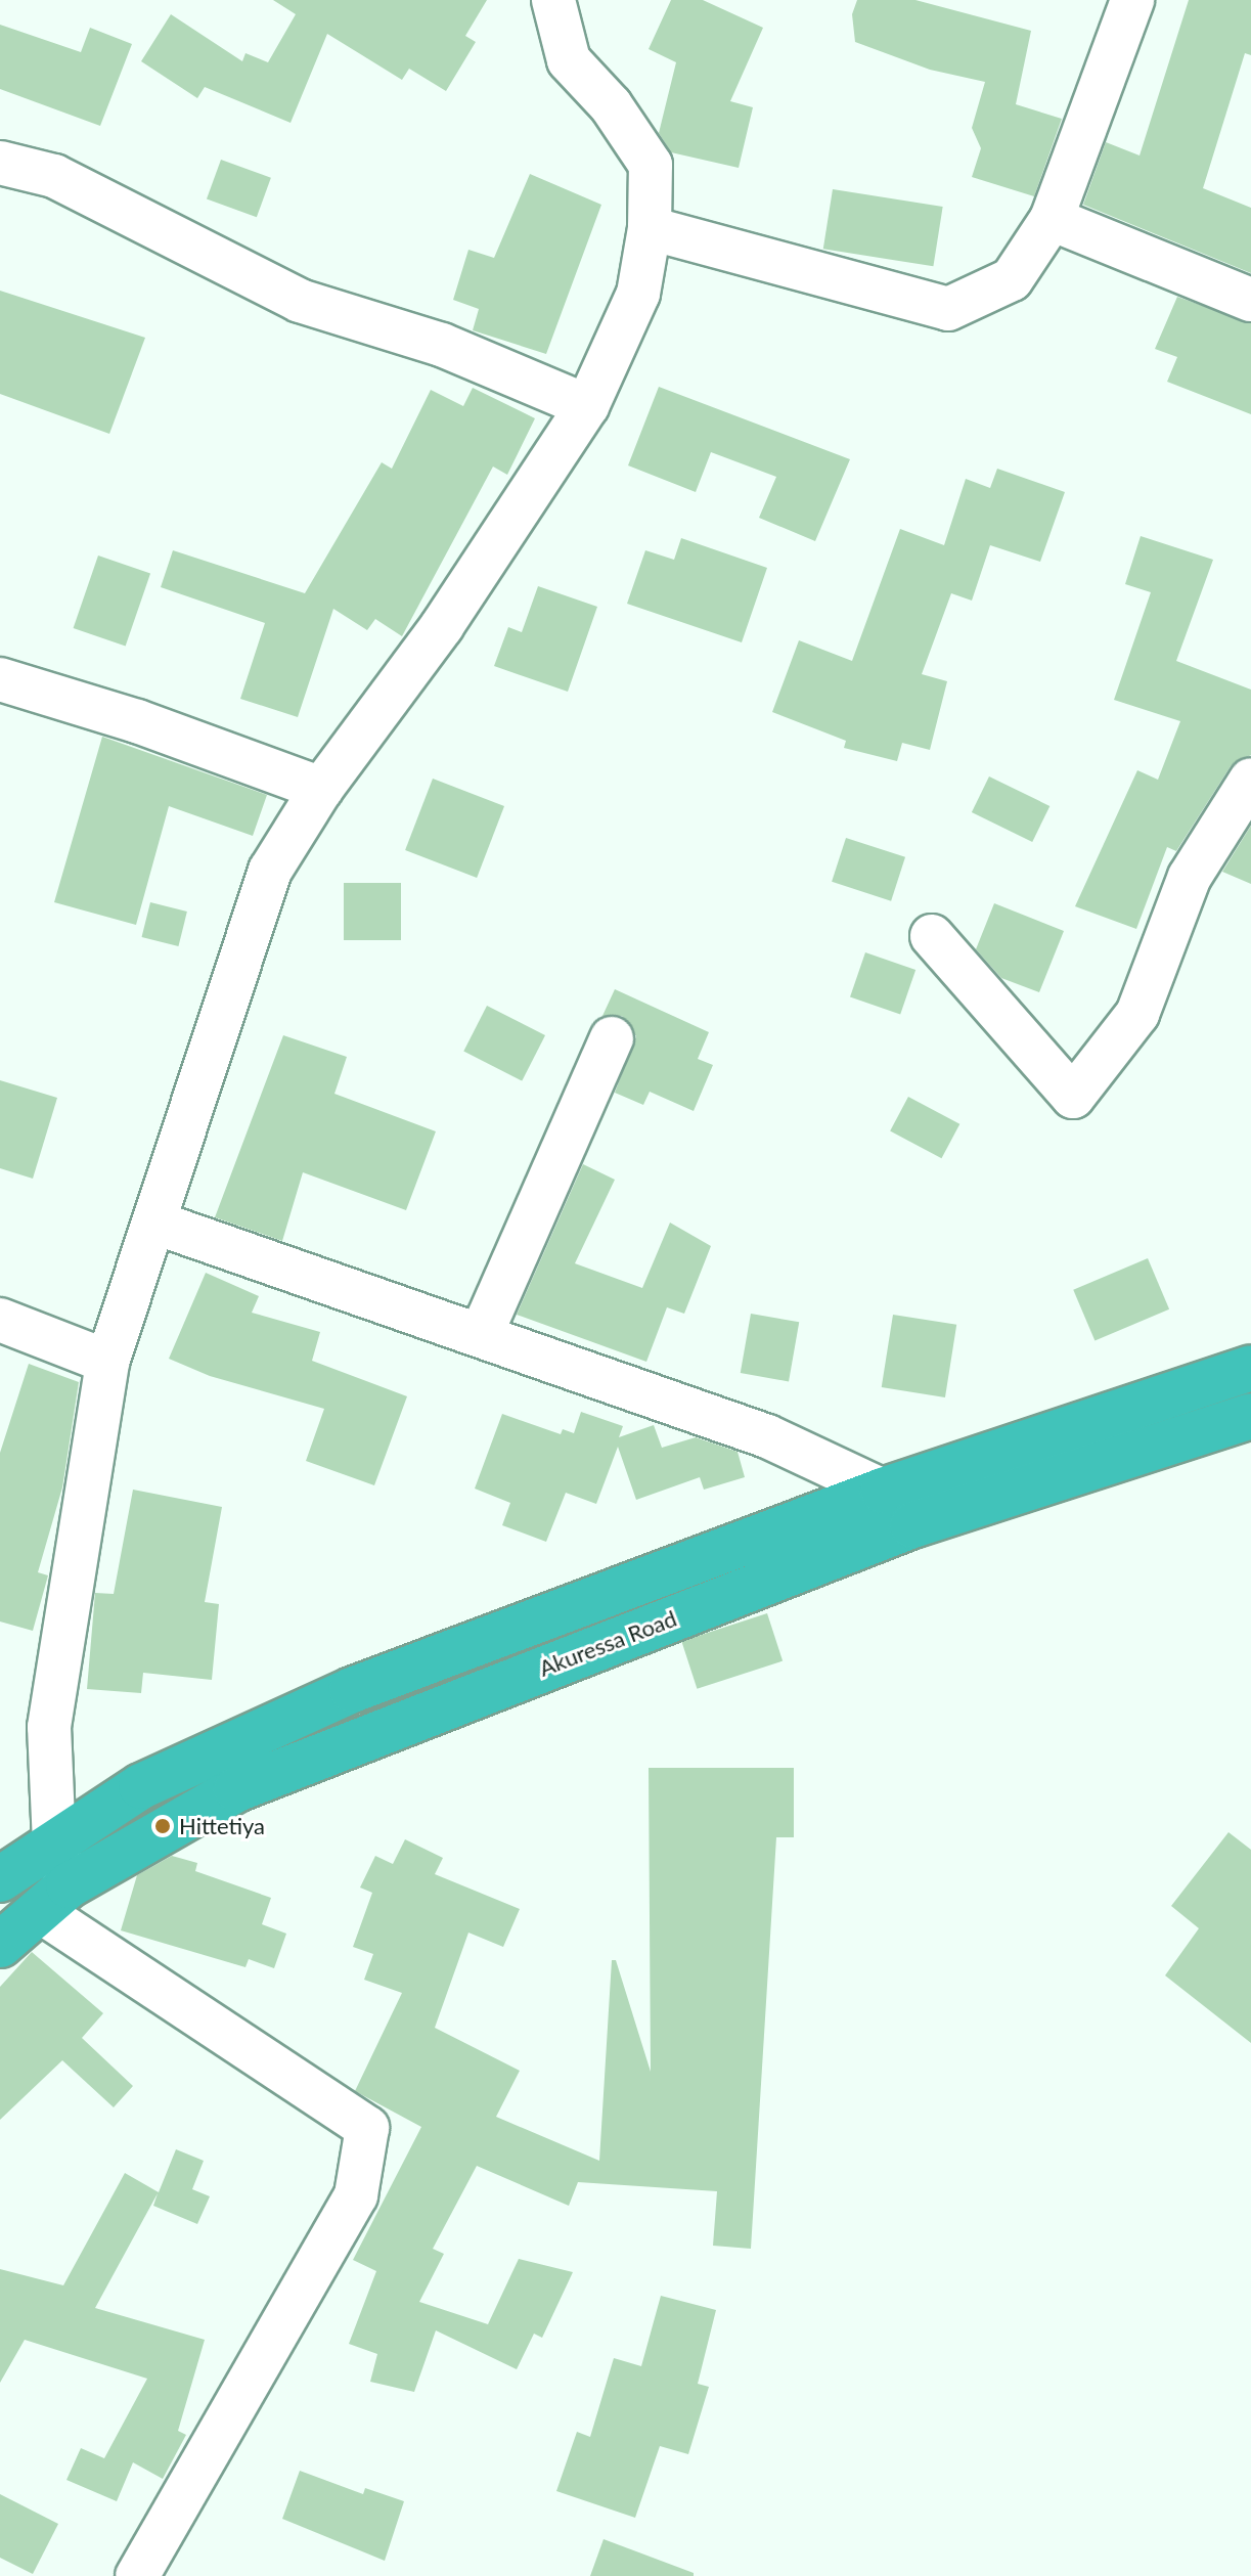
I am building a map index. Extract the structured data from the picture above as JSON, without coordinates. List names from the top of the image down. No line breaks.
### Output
{"streets":{"highway":["Akuressa Road"]},"places":["Hittetiya"]}
